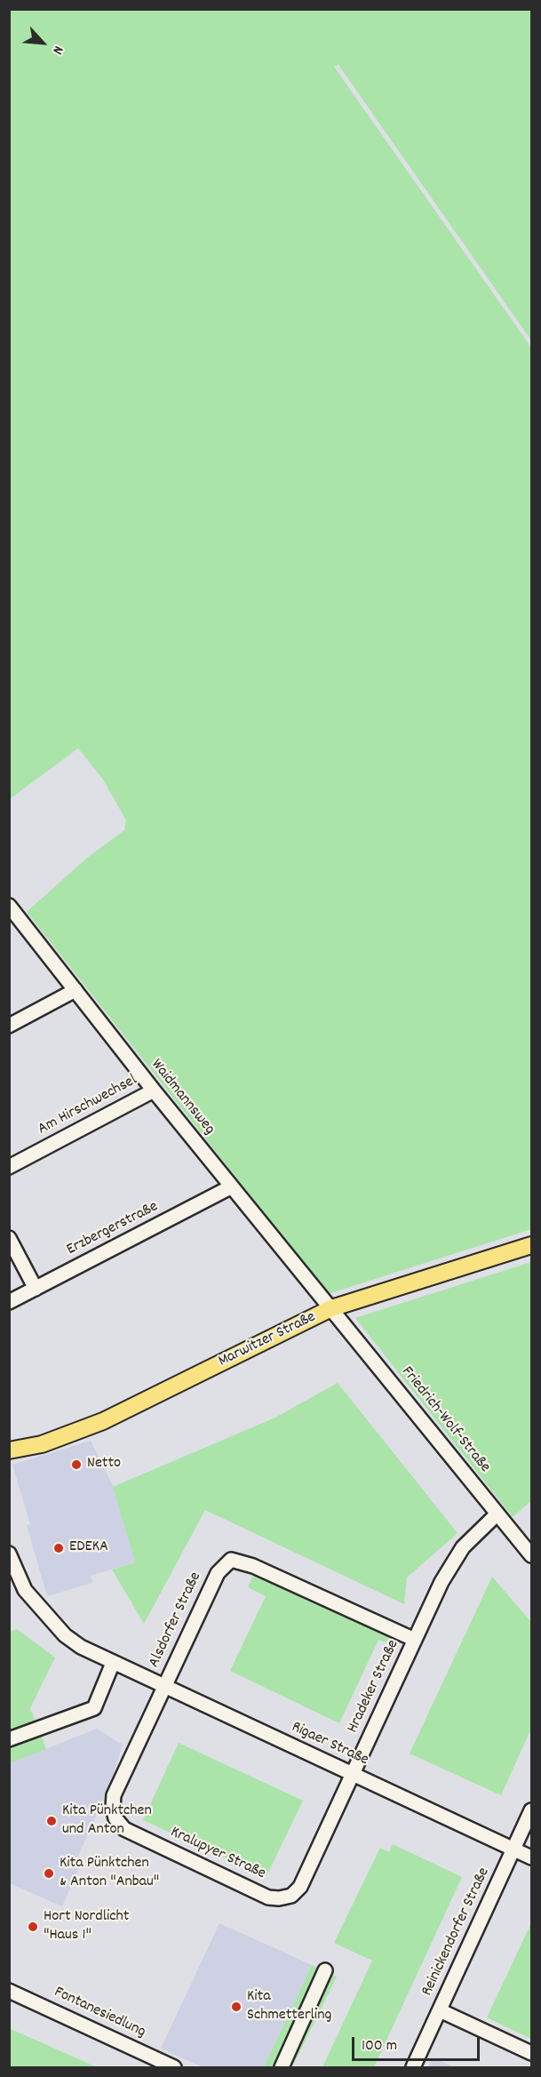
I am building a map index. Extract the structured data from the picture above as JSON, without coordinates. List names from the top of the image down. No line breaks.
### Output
{"streets":{"main road":["Marwitzer Straße"],"street":["Waidmannsweg","Am Hirschwechsel","Erzbergerstraße","Friedrich-Wolf-Straße","Alsdorfer Straße","Hradeker Straße","Rigaer Straße","Kralupyer Straße","Reinickendorfer Straße","Fontanesiedlung"]},"crossings":[["Waidmannsweg","Am Hirschwechsel"],["Waidmannsweg","Erzbergerstraße"],["Waidmannsweg","Marwitzer Straße"],["Waidmannsweg","Friedrich-Wolf-Straße"],["Marwitzer Straße","Friedrich-Wolf-Straße"],["Friedrich-Wolf-Straße","Hradeker Straße"],["Alsdorfer Straße","Hradeker Straße"],["Alsdorfer Straße","Rigaer Straße"],["Alsdorfer Straße","Kralupyer Straße"],["Hradeker Straße","Rigaer Straße"],["Hradeker Straße","Kralupyer Straße"],["Rigaer Straße","Reinickendorfer Straße"]],"places":["Netto","EDEKA","Kita Pünktchen und Anton","Kita Pünktchen & Anton \"Anbau\"","Hort Nordlicht \"Haus 1\"","Kita Schmetterling"],"scale_bar":"100 m","north":"bottom right"}
